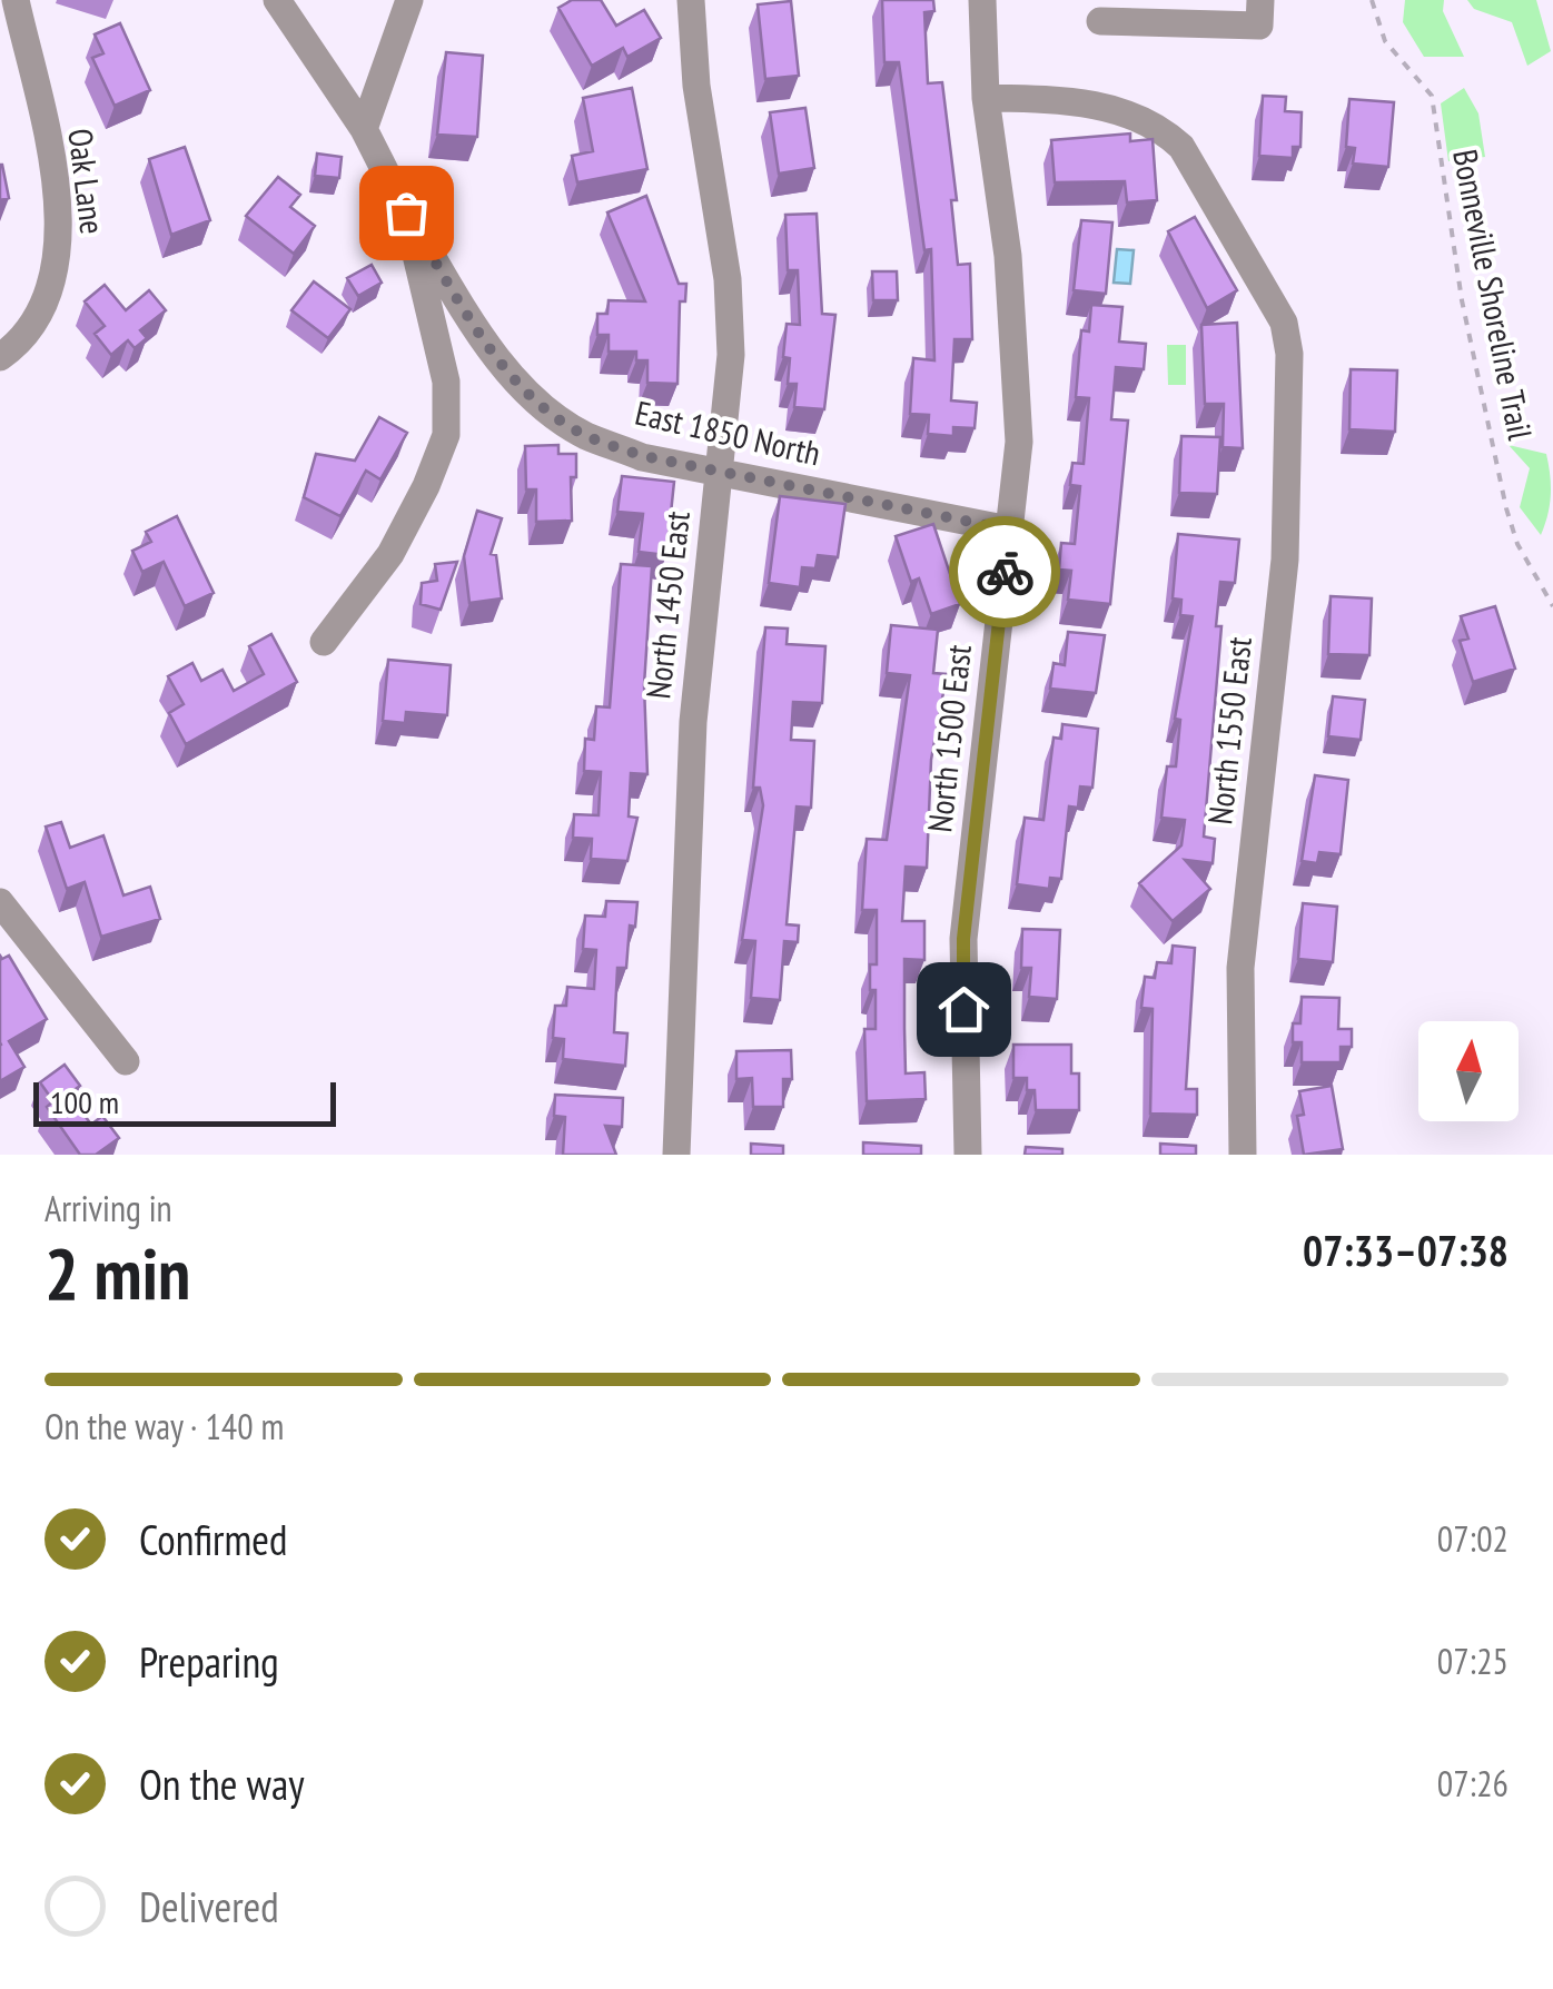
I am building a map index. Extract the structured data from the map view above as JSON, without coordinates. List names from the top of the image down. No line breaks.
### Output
{"streets":{"street":["Oak Lane","East 1850 North","North 1450 East","North 1550 East","North 1500 East"],"path":["Bonneville Shoreline Trail"]},"crossings":[["East 1850 North","North 1450 East"],["East 1850 North","North 1500 East"],["North 1550 East","North 1500 East"]],"scale_bar":"100 m","north":"top","page":{"scale":"100 m","heading":["2 min","Arriving in","07:33–07:38"],"bar":"On the way · 140 m","list":[["Confirmed","07:02"],["Preparing","07:25"],["On the way","07:26"],"Delivered"]}}
